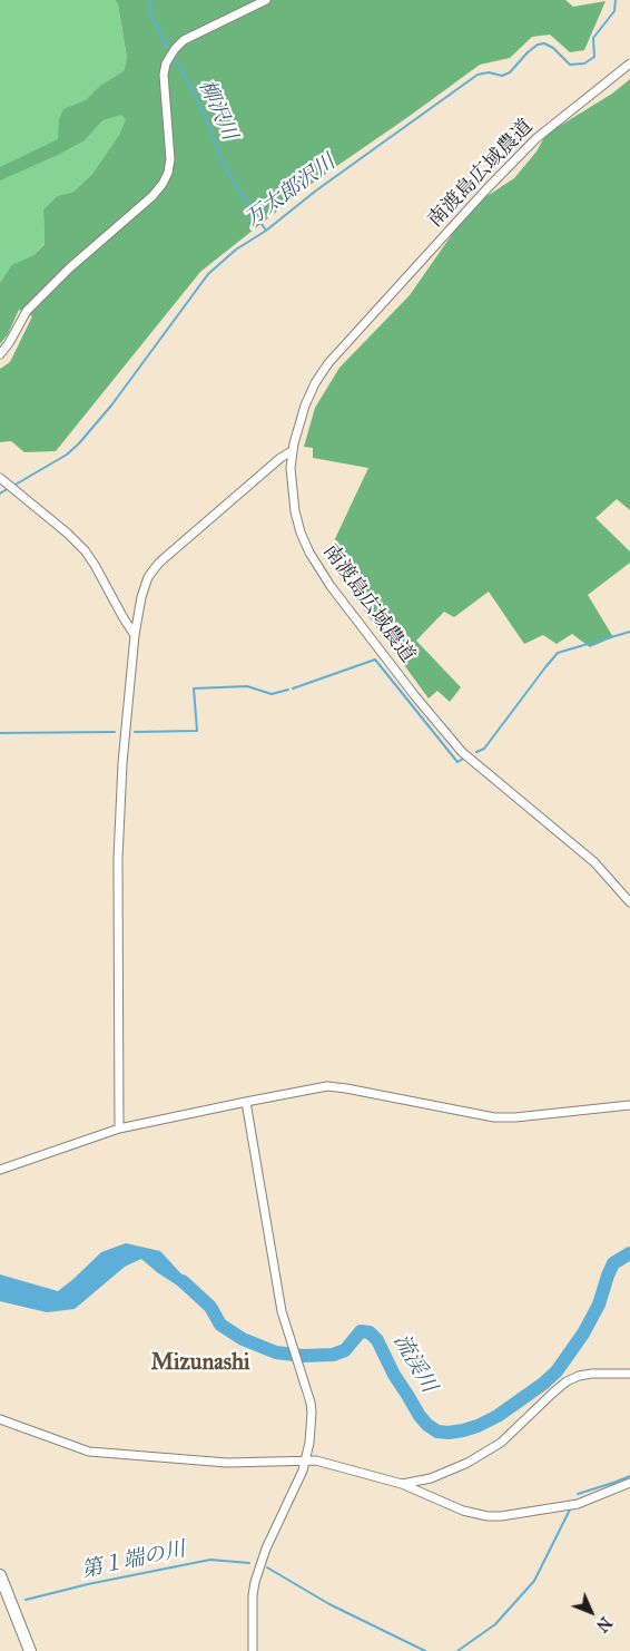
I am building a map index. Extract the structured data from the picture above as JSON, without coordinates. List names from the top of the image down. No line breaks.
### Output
{"streets":{"street":["南渡島広域農道"]},"districts":["Mizunashi"],"water":["柳沢川","万太郎沢川","流渓川","第１端の川"],"north":"bottom right"}
